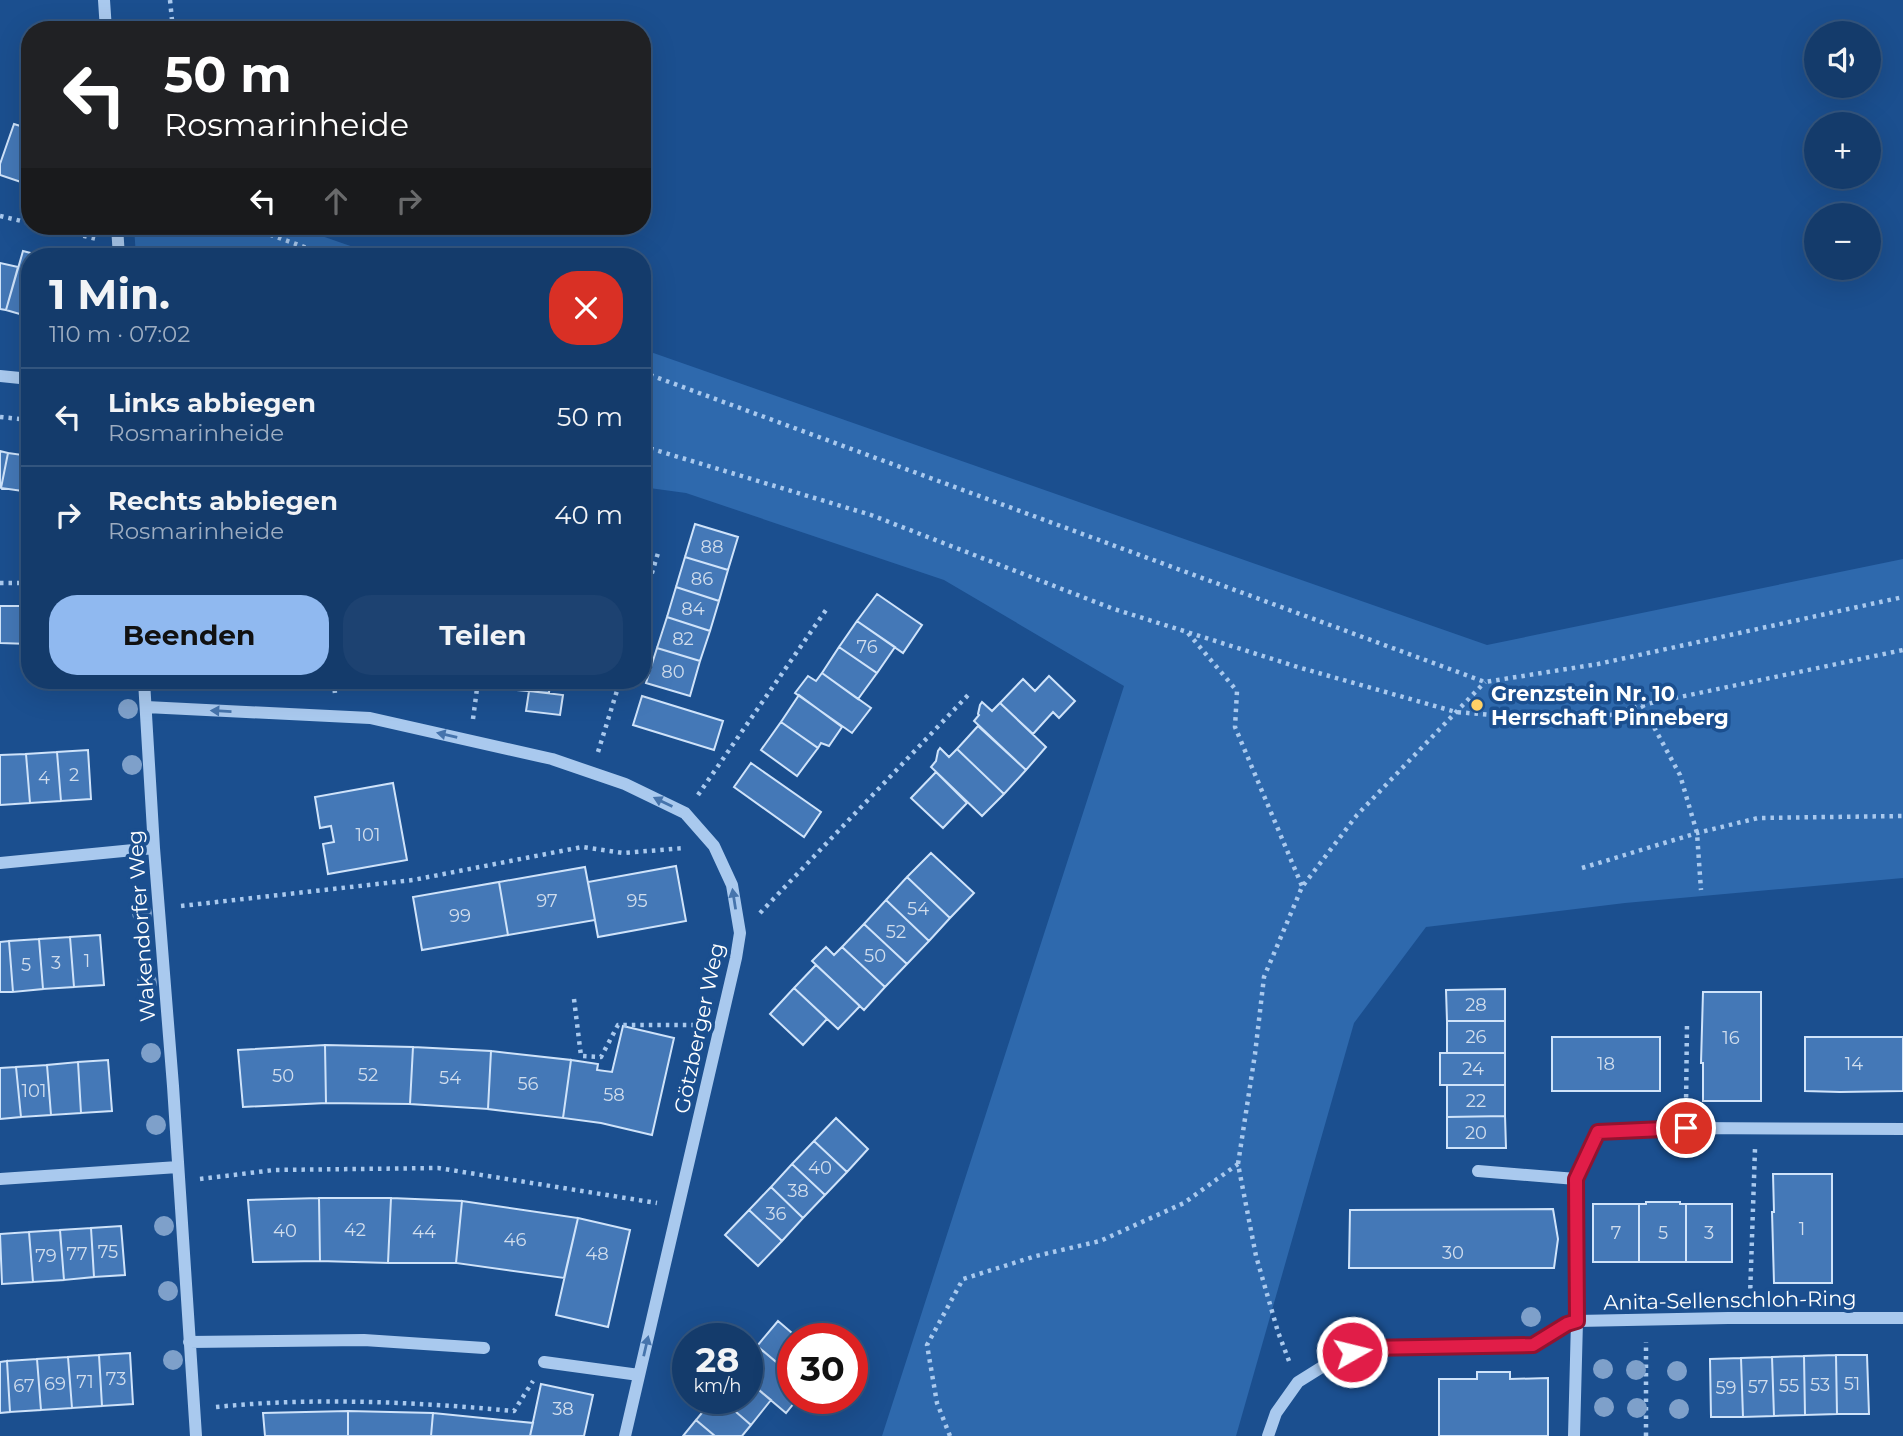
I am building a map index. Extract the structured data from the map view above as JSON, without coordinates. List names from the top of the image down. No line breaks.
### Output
{"streets":{"street":["Wakendorfer Weg","Götzberger Weg","Anita-Sellenschloh-Ring"]},"crossings":[["Wakendorfer Weg","Götzberger Weg"]],"places":["Grenzstein Nr. 10 Herrschaft Pinneberg"],"house_numbers":["88","86","84","82","76","80","2","4","101","97","95","54","99","52","50","1","3","5","28","26","16","18","14","24","52","50","54","56","101","58","22","20","40","38","36","1","42","40","44","7","5","3","46","75","30","77","48","79","73","71","69","51","53","67","55","57","59","38"],"page":{"map_buttons":["+","−"],"turn":["50 m","Rosmarinheide"],"heading":["1 Min.","110 m · 07:02"],"list":[{"name":"Links abbiegen","note":"Rosmarinheide","value":"50 m"},{"name":"Rechts abbiegen","note":"Rosmarinheide","value":"40 m"}],"buttons":["Beenden","Teilen"],"speed":"28 km/h","limit":"30"}}
